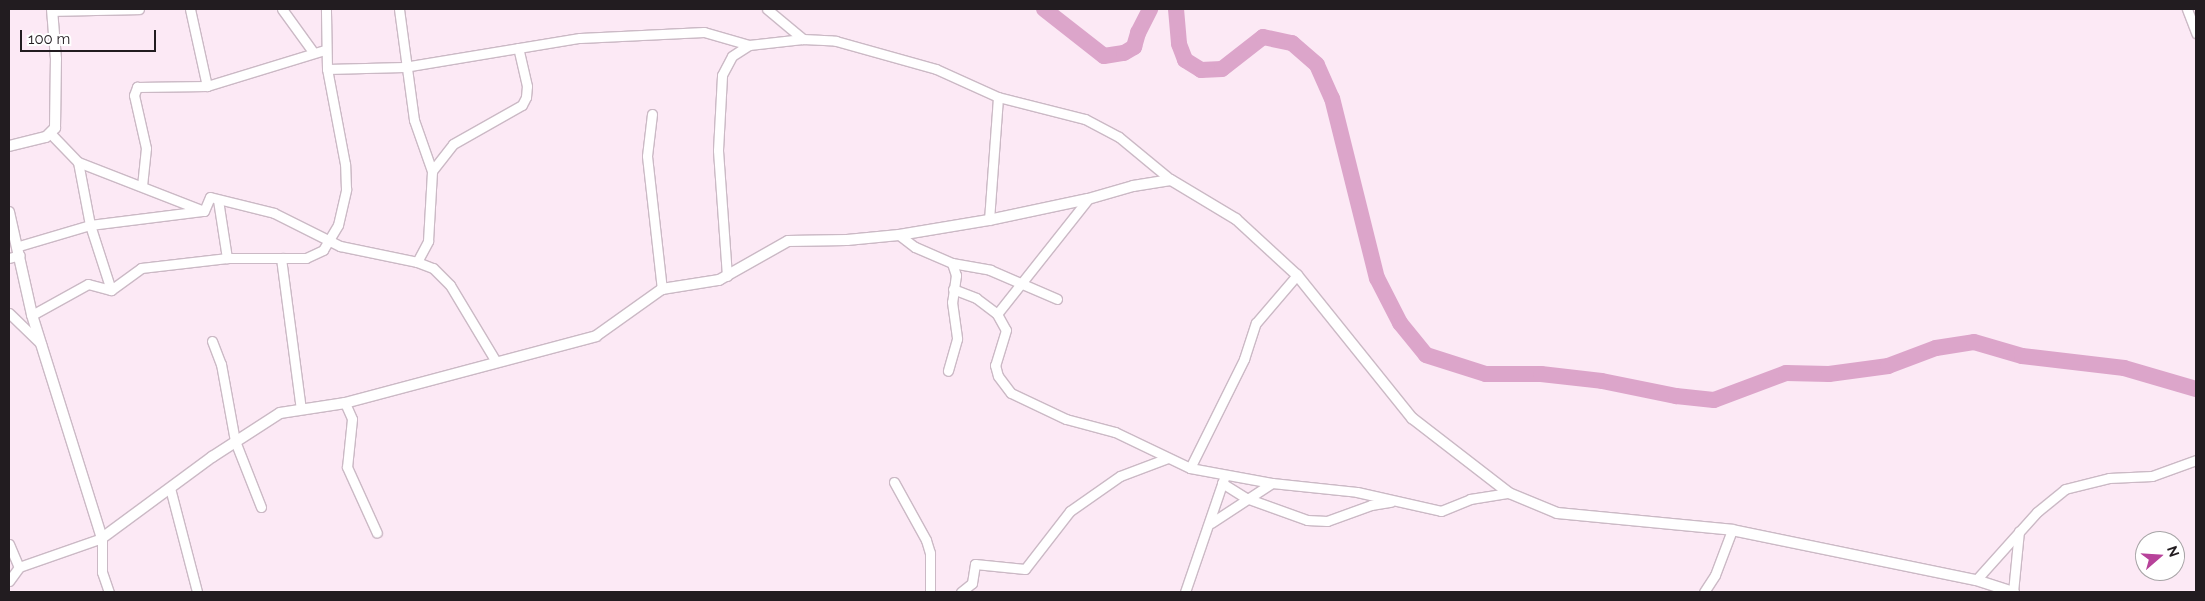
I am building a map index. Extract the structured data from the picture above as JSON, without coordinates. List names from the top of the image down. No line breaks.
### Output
{"scale_bar":"100 m","north":"right"}
